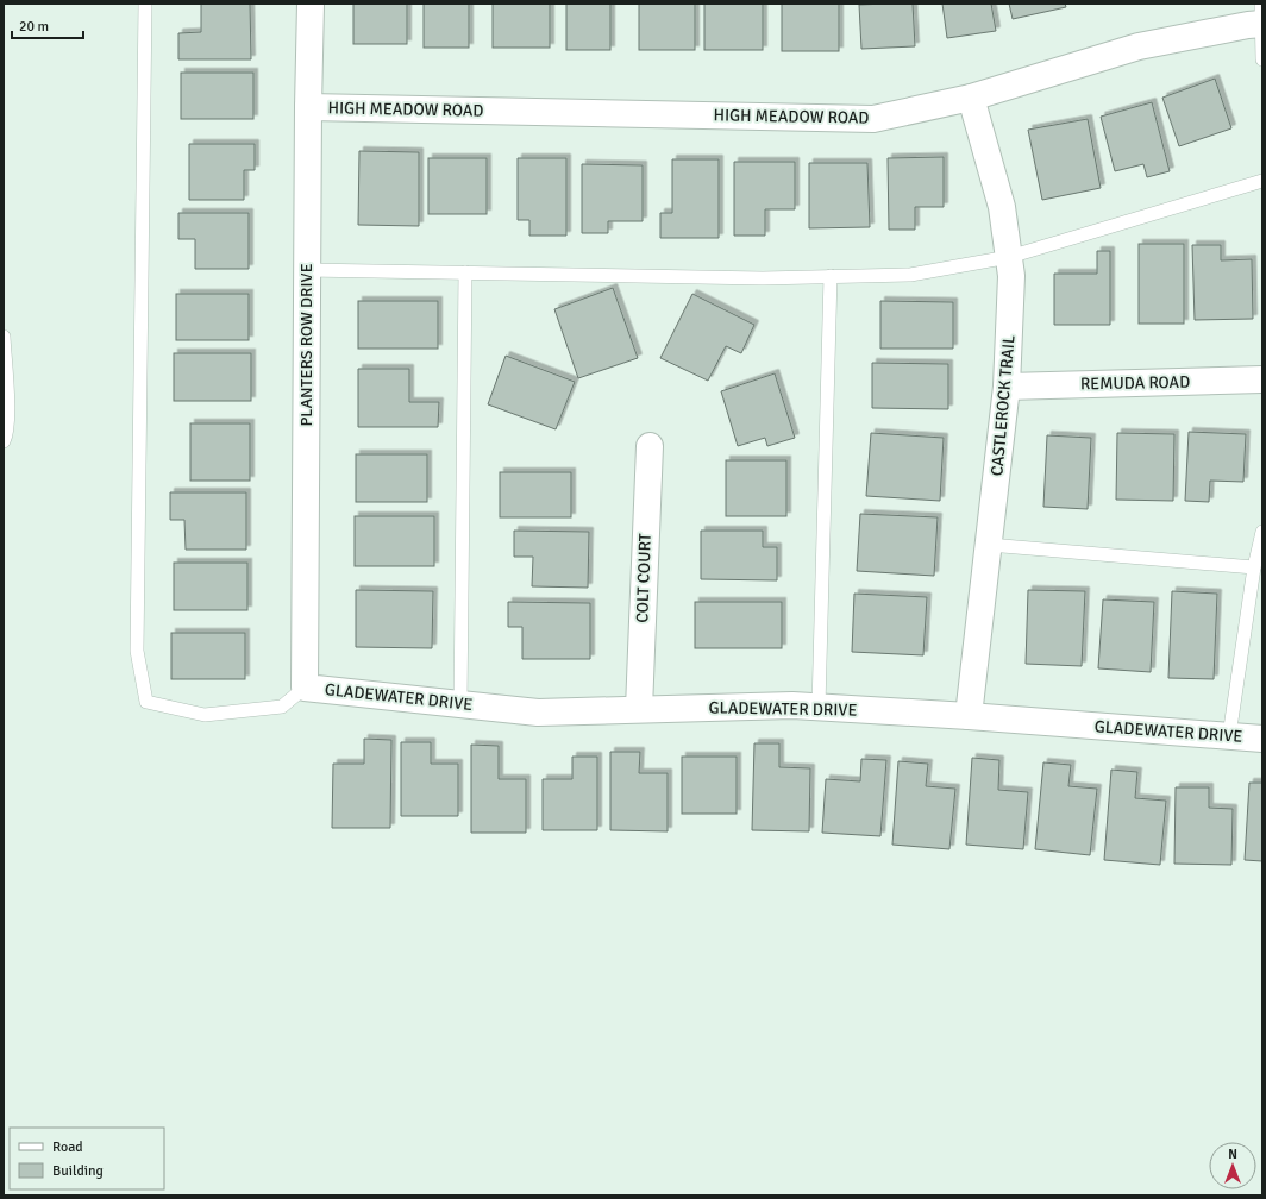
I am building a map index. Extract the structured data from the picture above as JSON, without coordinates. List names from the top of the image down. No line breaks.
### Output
{"streets":{"street":["HIGH MEADOW ROAD","PLANTERS ROW DRIVE","REMUDA ROAD","CASTLEROCK TRAIL","COLT COURT","GLADEWATER DRIVE"]},"crossings":[["HIGH MEADOW ROAD","PLANTERS ROW DRIVE"],["HIGH MEADOW ROAD","CASTLEROCK TRAIL"],["PLANTERS ROW DRIVE","GLADEWATER DRIVE"],["REMUDA ROAD","CASTLEROCK TRAIL"],["CASTLEROCK TRAIL","GLADEWATER DRIVE"],["COLT COURT","GLADEWATER DRIVE"]],"legend":["Road","Building"],"scale_bar":"20 m","north":"top"}
